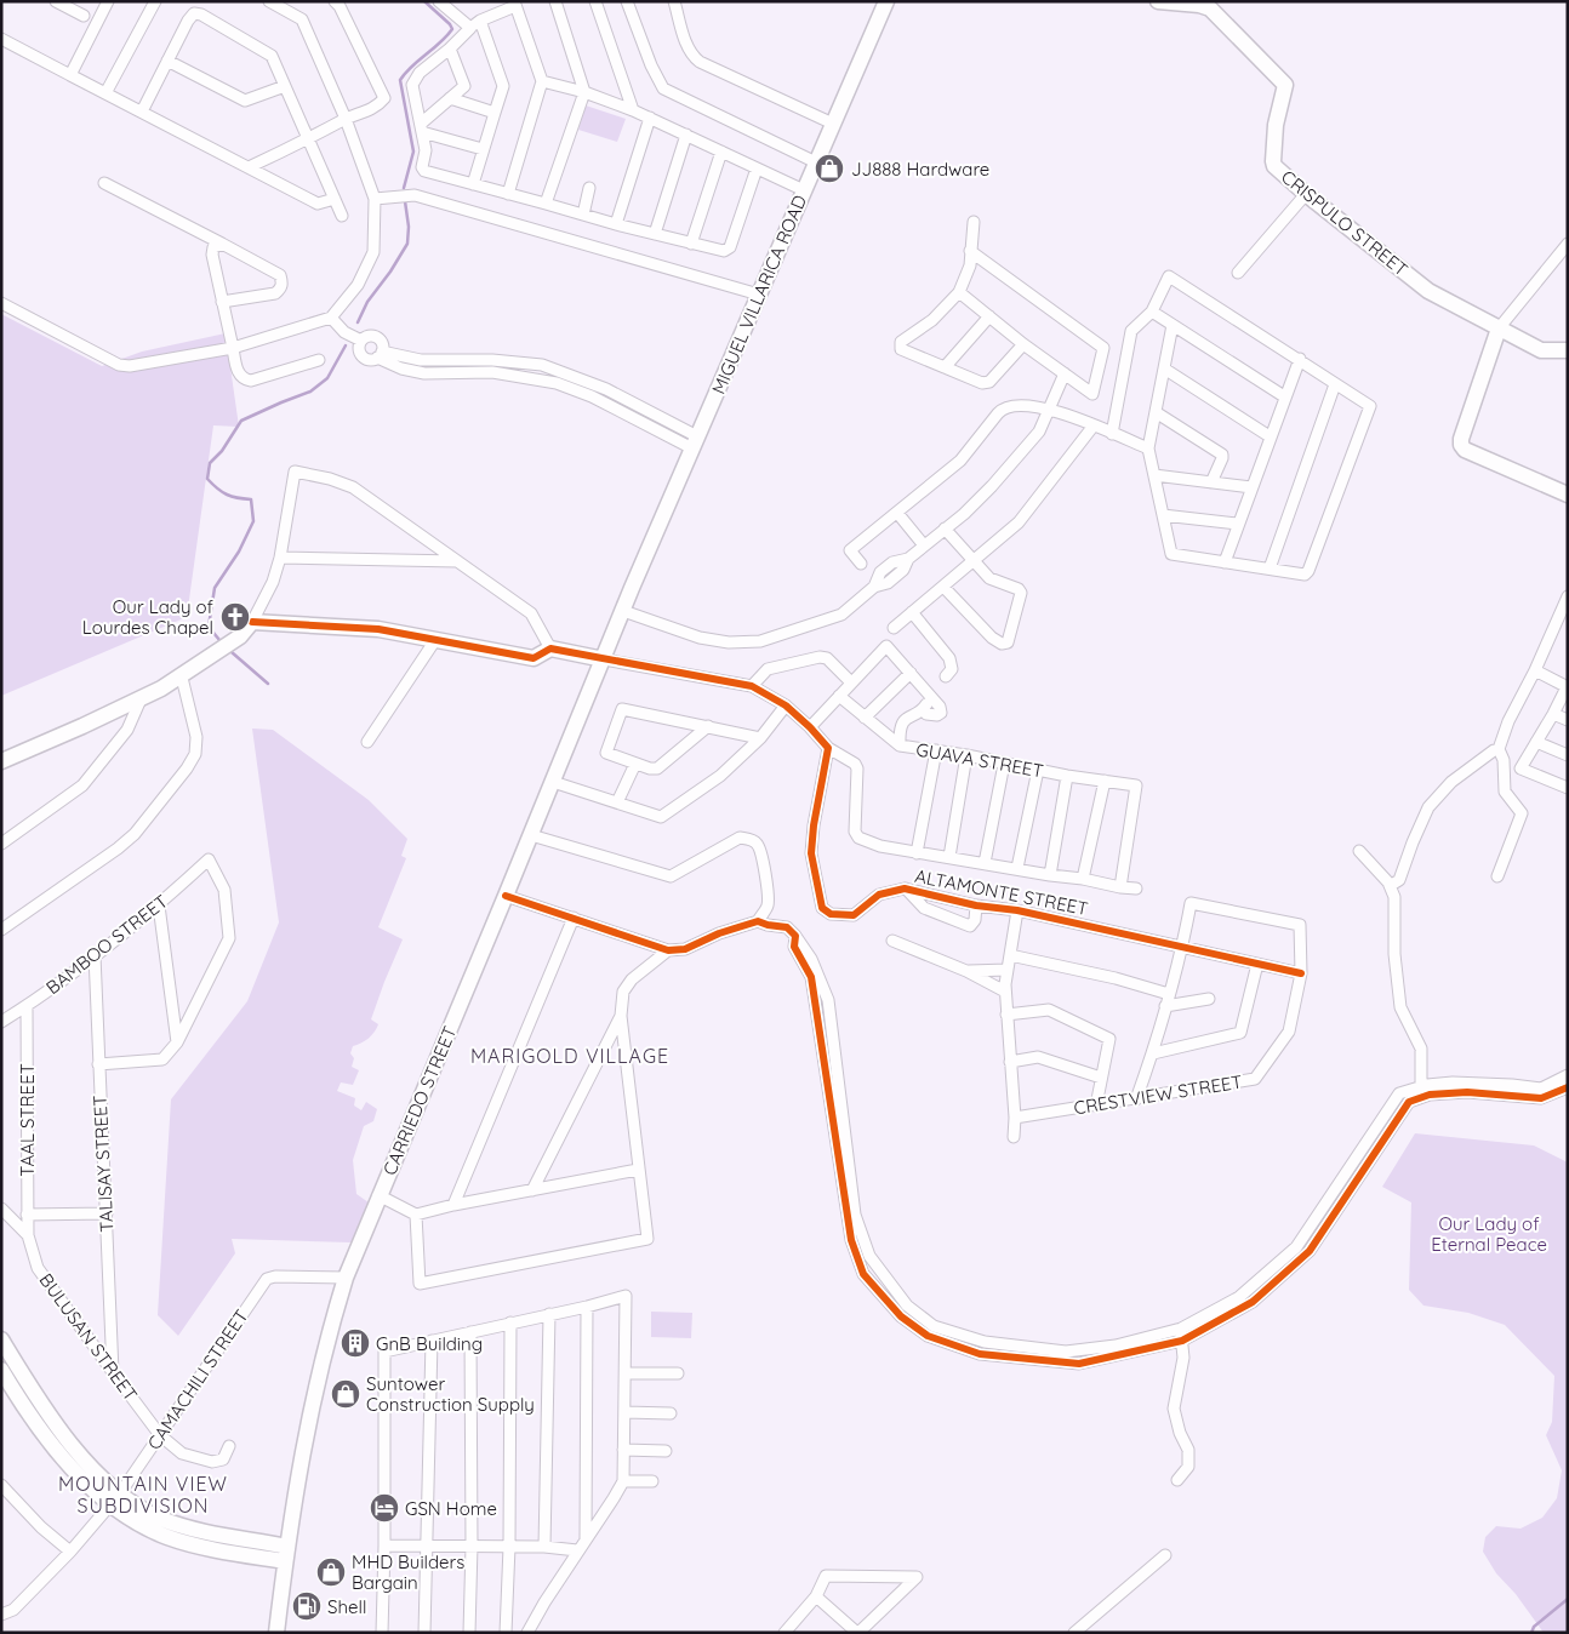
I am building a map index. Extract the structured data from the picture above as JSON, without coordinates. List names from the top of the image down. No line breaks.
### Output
{"streets":{"main road":["CRISPULO STREET","MIGUEL VILLARICA ROAD","CARRIEDO STREET"],"street":["GUAVA STREET","ALTAMONTE STREET","BAMBOO STREET","CRESTVIEW STREET","TAAL STREET","TALISAY STREET","BULUSAN STREET","CAMACHILI STREET"]},"crossings":[["MIGUEL VILLARICA ROAD","CARRIEDO STREET"],["ALTAMONTE STREET","CRESTVIEW STREET"],["BAMBOO STREET","TAAL STREET"],["BAMBOO STREET","TALISAY STREET"],["CARRIEDO STREET","CAMACHILI STREET"],["TAAL STREET","BULUSAN STREET"],["TALISAY STREET","BULUSAN STREET"],["BULUSAN STREET","CAMACHILI STREET"]],"districts":["MARIGOLD VILLAGE","MOUNTAIN VIEW SUBDIVISION"],"parks":["Our Lady of Eternal Peace"],"places":{"shop":["JJ888 Hardware","Suntower Construction Supply","MHD Builders Bargain"],"church":["Our Lady of Lourdes Chapel"],"building":["GnB Building"],"hotel":["GSN Home"],"fuel station":["Shell"]}}
